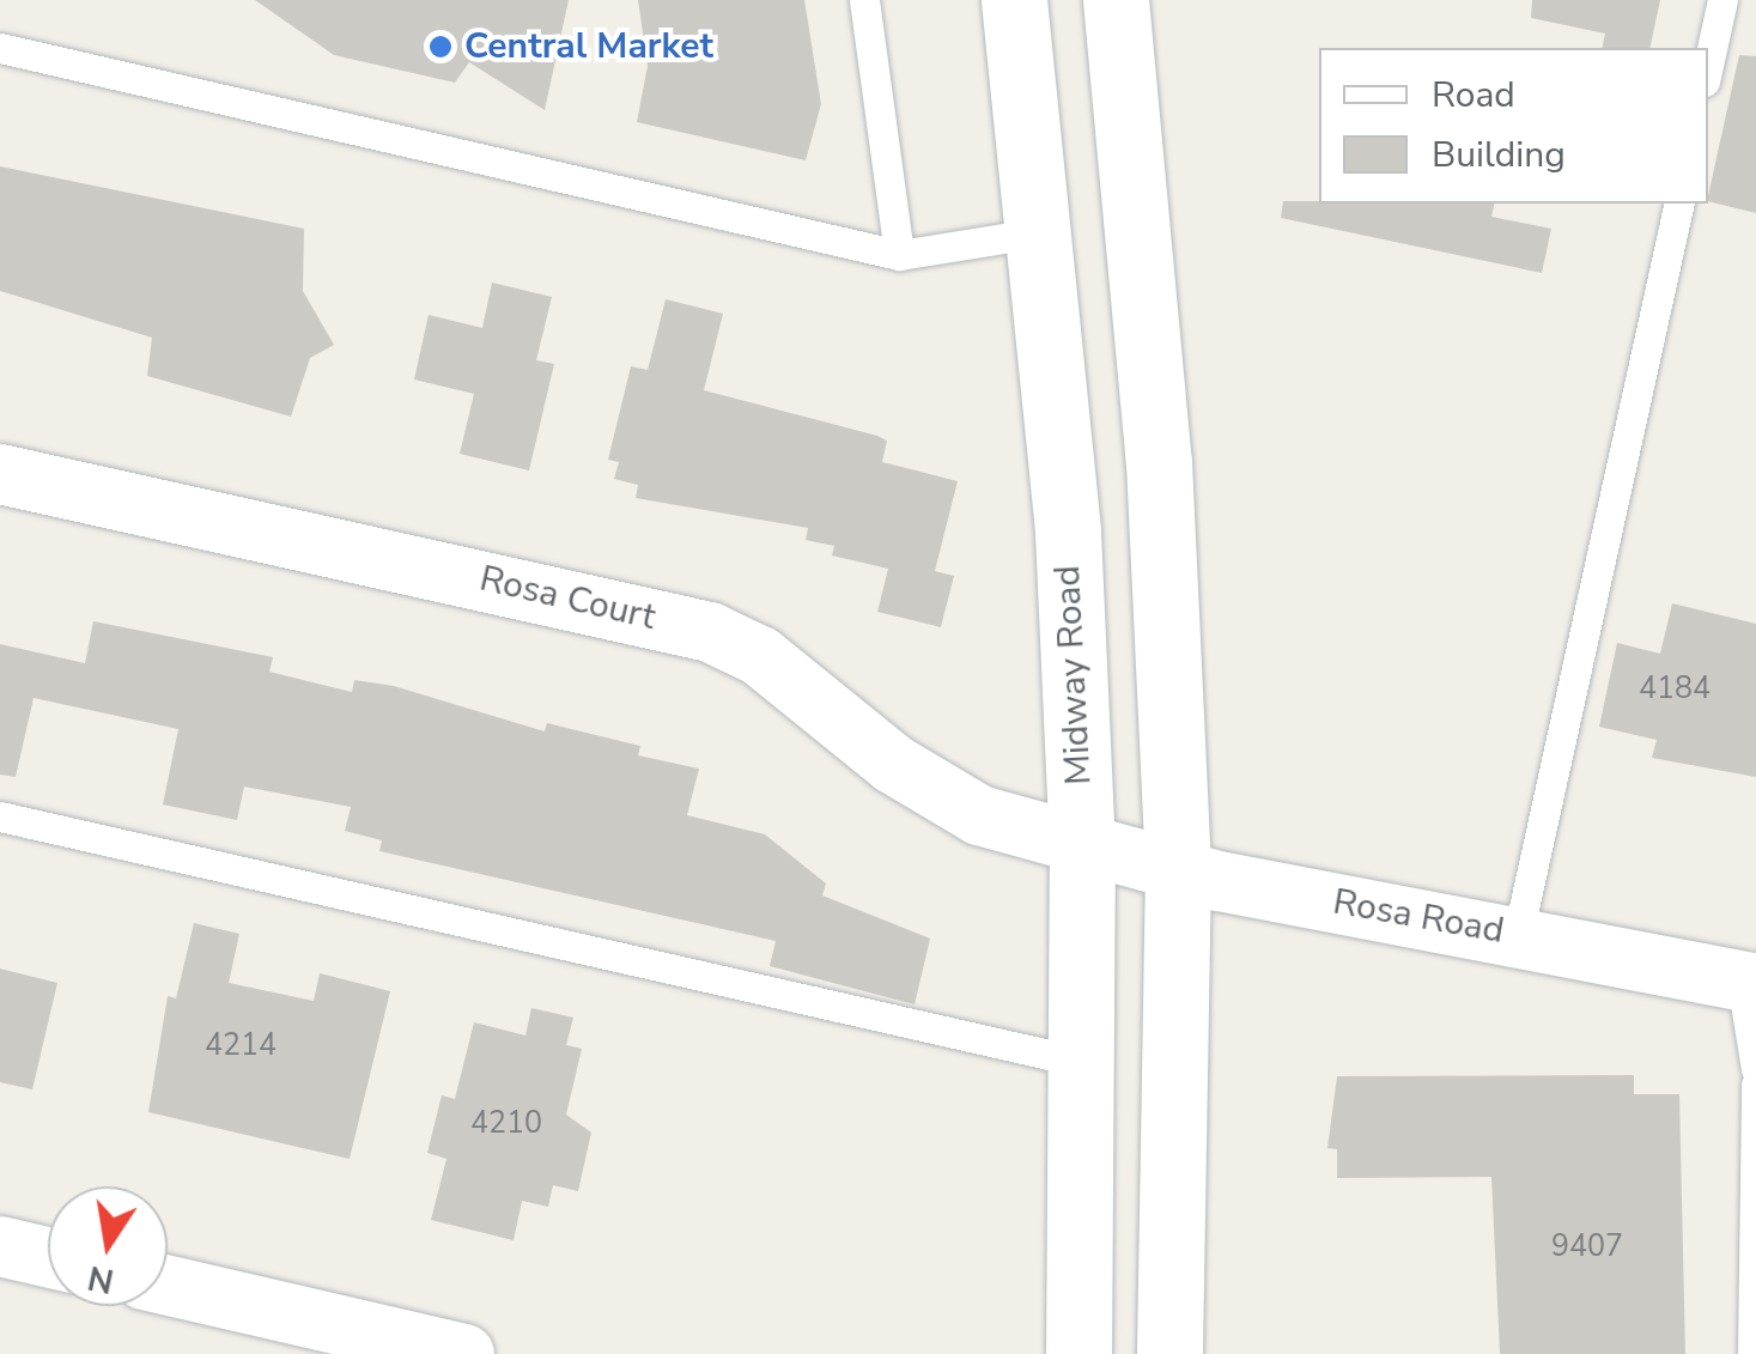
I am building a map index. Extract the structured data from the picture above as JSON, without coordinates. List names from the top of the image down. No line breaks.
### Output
{"streets":{"main road":["Midway Road"],"street":["Rosa Court","Rosa Road"]},"crossings":[["Rosa Court","Midway Road"],["Rosa Court","Rosa Road"],["Midway Road","Rosa Road"]],"places":["Central Market"],"house_numbers":["4184","4214","4210","9407"],"legend":["Road","Building"],"north":"bottom"}
